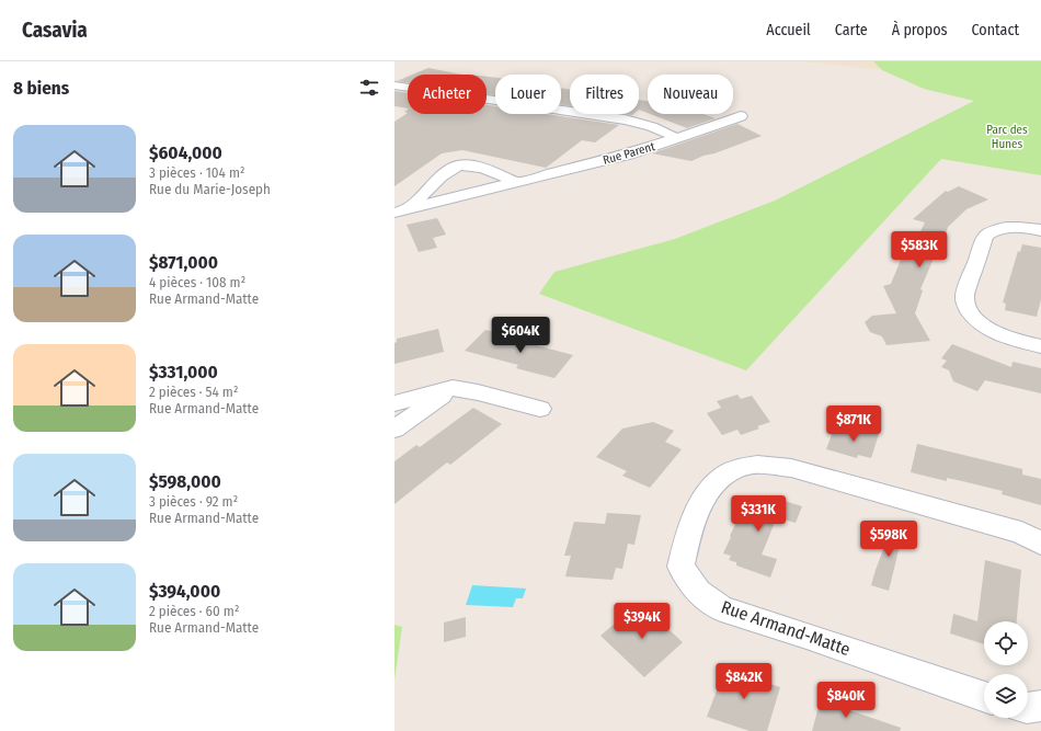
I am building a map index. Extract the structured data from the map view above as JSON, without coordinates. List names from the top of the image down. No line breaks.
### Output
{"streets":{"street":["Rue Parent","Rue Armand-Matte"]},"parks":["Parc des Hunes"],"page":{"header":"Casavia","nav":["Accueil","Carte","À propos","Contact"],"heading":"8 biens","chip":["Acheter","Louer","Filtres","Nouveau"],"list":[{"name":"$604,000","note":"3 pièces · 104 m² · Rue du Marie-Joseph"},{"name":"$871,000","note":"4 pièces · 108 m² · Rue Armand-Matte"},{"name":"$331,000","note":"2 pièces · 54 m² · Rue Armand-Matte"},{"name":"$598,000","note":"3 pièces · 92 m² · Rue Armand-Matte"},{"name":"$394,000","note":"2 pièces · 60 m² · Rue Armand-Matte"}],"price":["$583K","$604K","$871K","$331K","$598K","$394K","$842K","$840K"]}}
